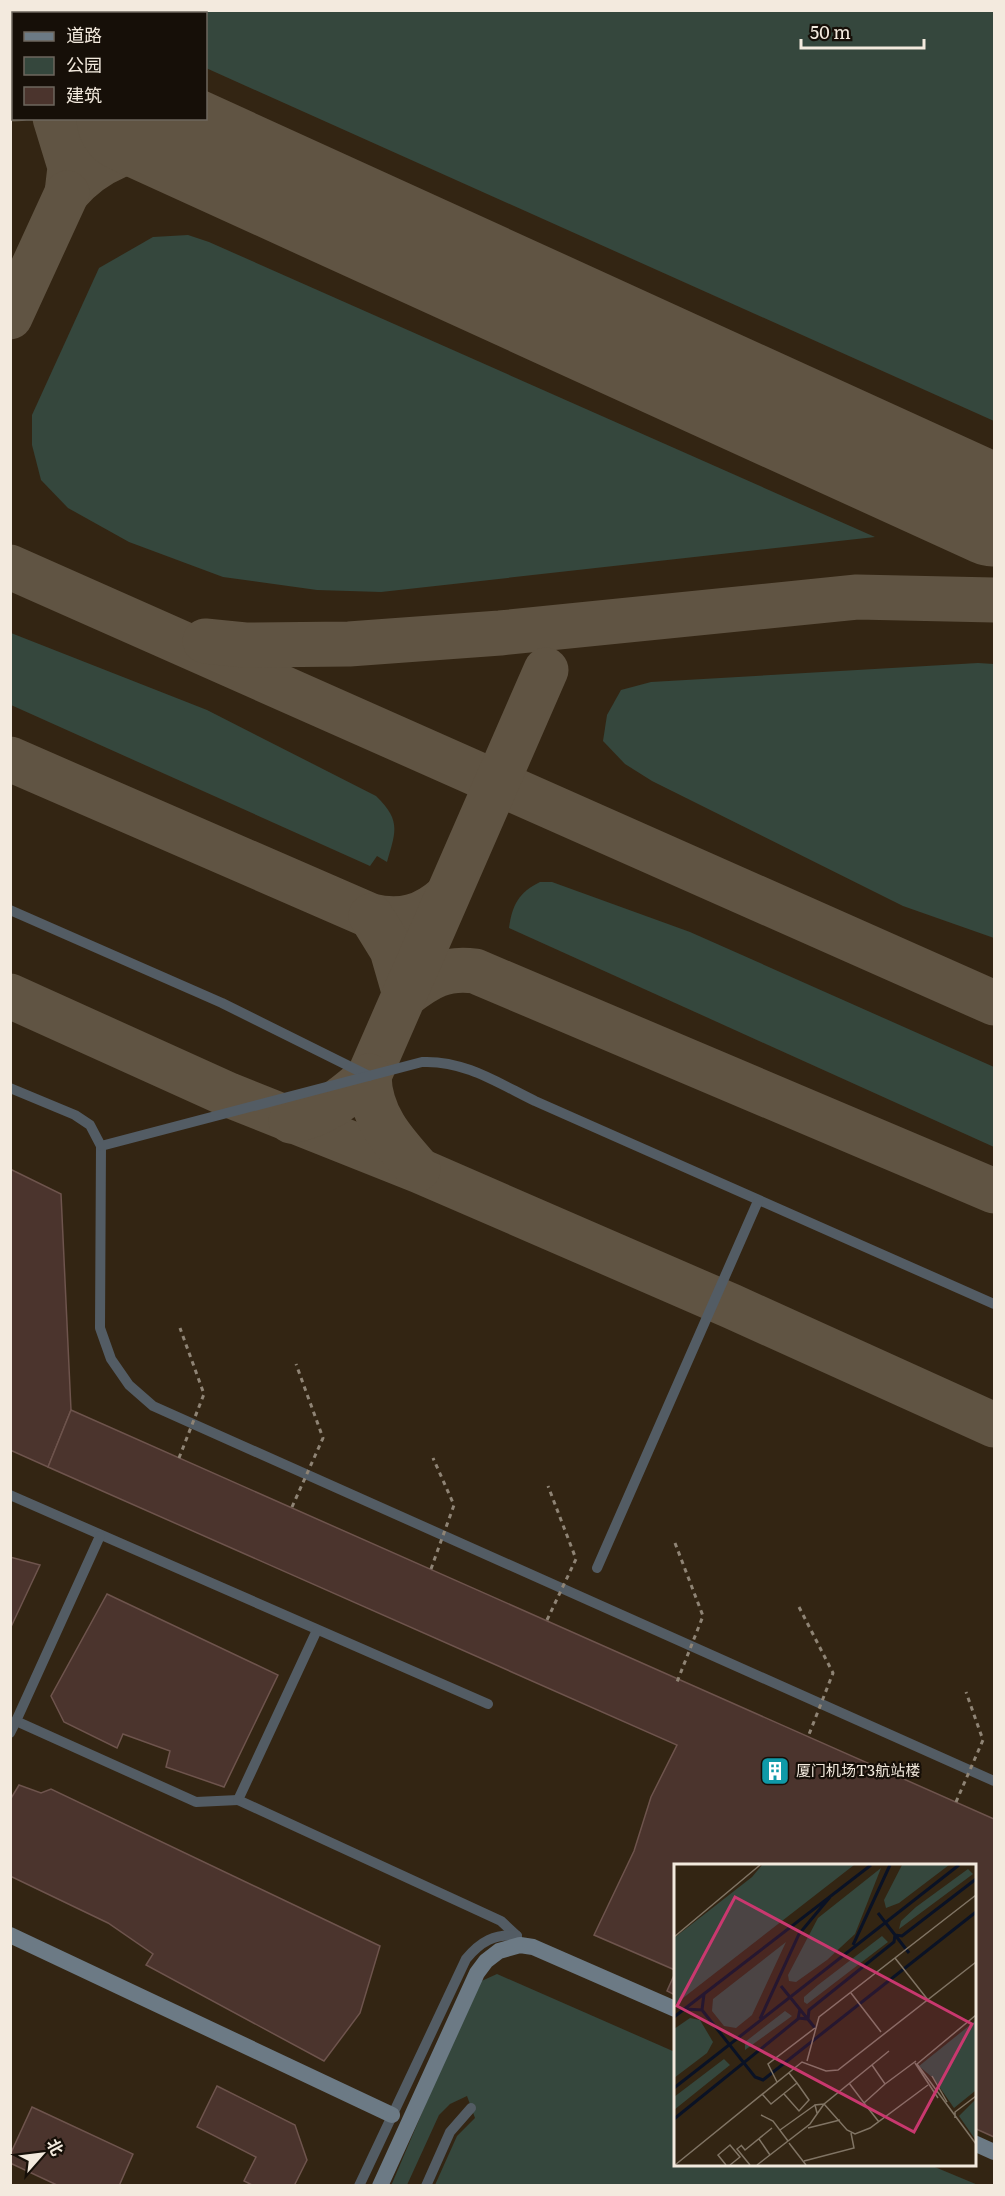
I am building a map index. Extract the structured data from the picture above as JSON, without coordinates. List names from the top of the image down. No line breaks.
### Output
{"places":{"building":["厦门机场T3航站楼"]},"legend":["道路","公园","建筑"],"scale_bar":"50 m","north":"top right"}
